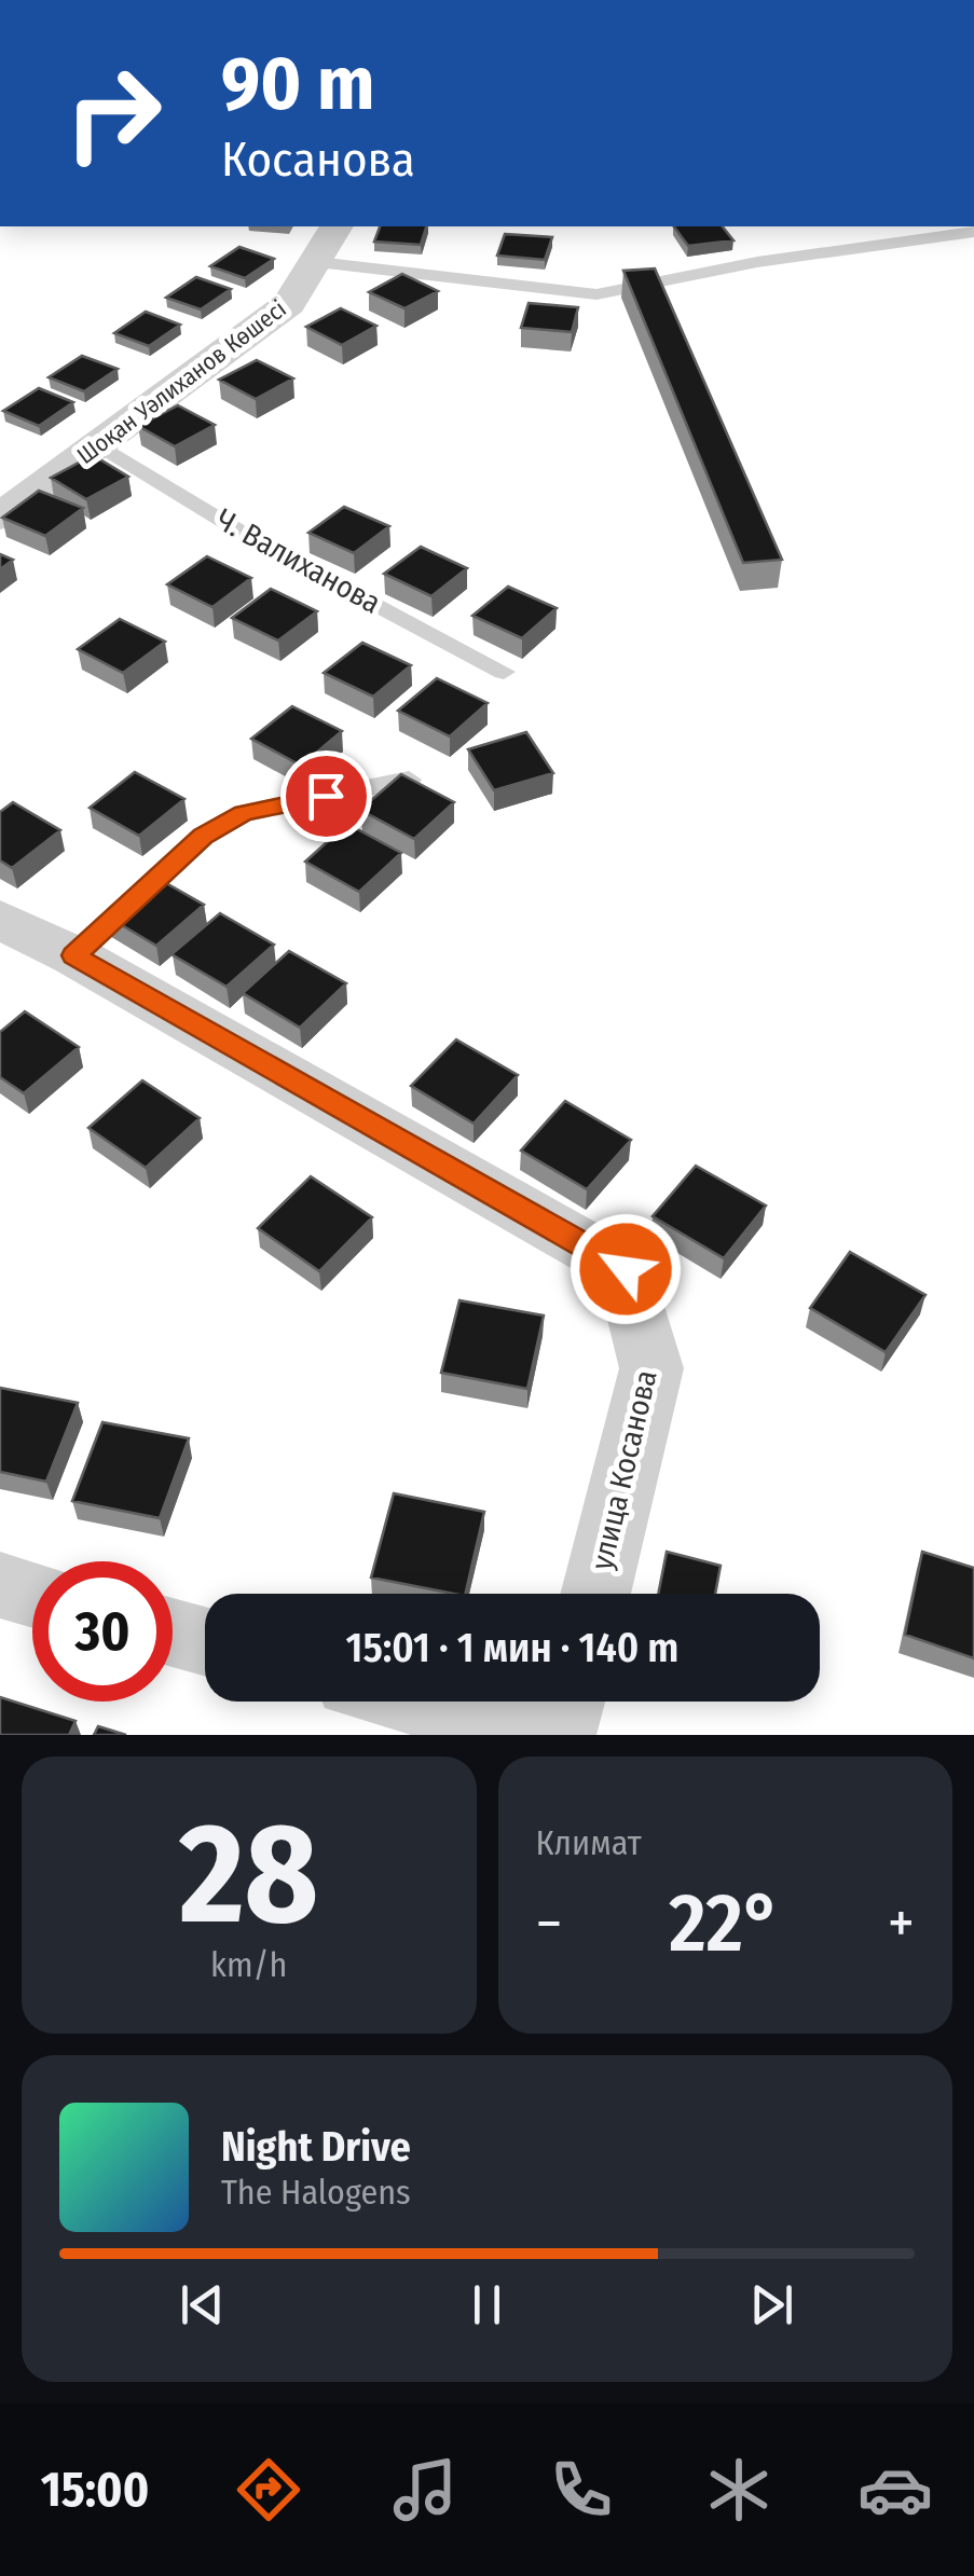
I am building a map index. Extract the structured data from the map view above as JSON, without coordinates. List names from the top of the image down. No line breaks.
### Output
{"streets":{"street":["Шоқан Уәлиханов Көшесі","улица Косанова"],"lane":["Ч. Валиханова"]},"crossings":[["Шоқан Уәлиханов Көшесі","Ч. Валиханова"]],"page":{"turn":["90 m","Косанова"],"limit":"30","trip":"15:01 · 1 мин · 140 m","tile":[["28","km/h"],"Климат"],"heat":["−","22°","+"],"song":["Night Drive","The Halogens"],"tabs":"15:00"}}
